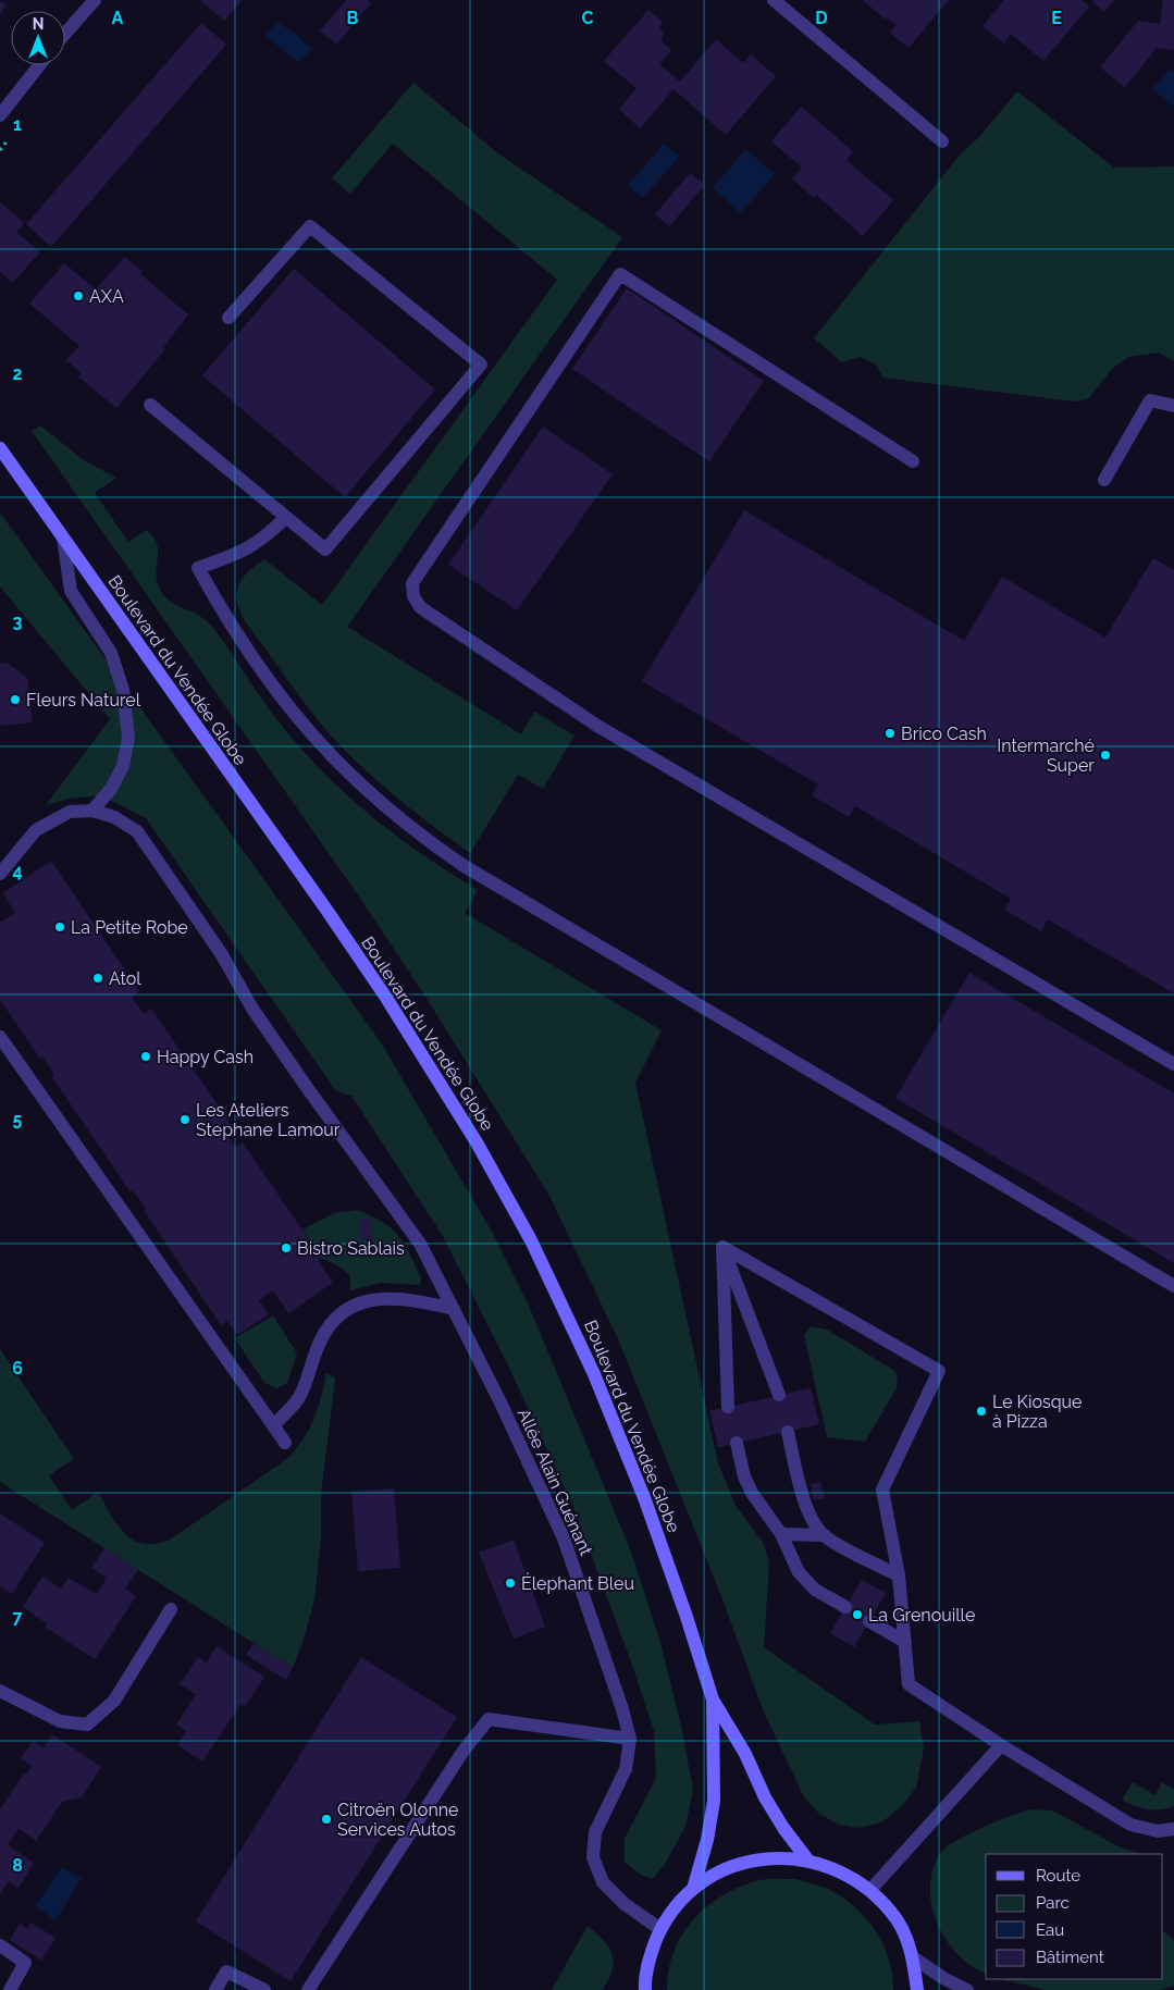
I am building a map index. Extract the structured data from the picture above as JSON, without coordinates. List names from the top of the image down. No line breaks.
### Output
{"streets":{"main road":["Boulevard du Vendée Globe"],"street":["Allée Alain Guénant"]},"places":["AXA","Fleurs Naturel","Brico Cash","Intermarché Super","La Petite Robe","Atol","Happy Cash","Les Ateliers Stephane Lamour","Bistro Sablais","Le Kiosque à Pizza","Élephant Bleu","La Grenouille","Citroën Olonne Services Autos"],"legend":["Route","Parc","Eau","Bâtiment"],"north":"top","grid":{"columns":["A","B","C","D","E"],"rows":["1","2","3","4","5","6","7","8"]}}
